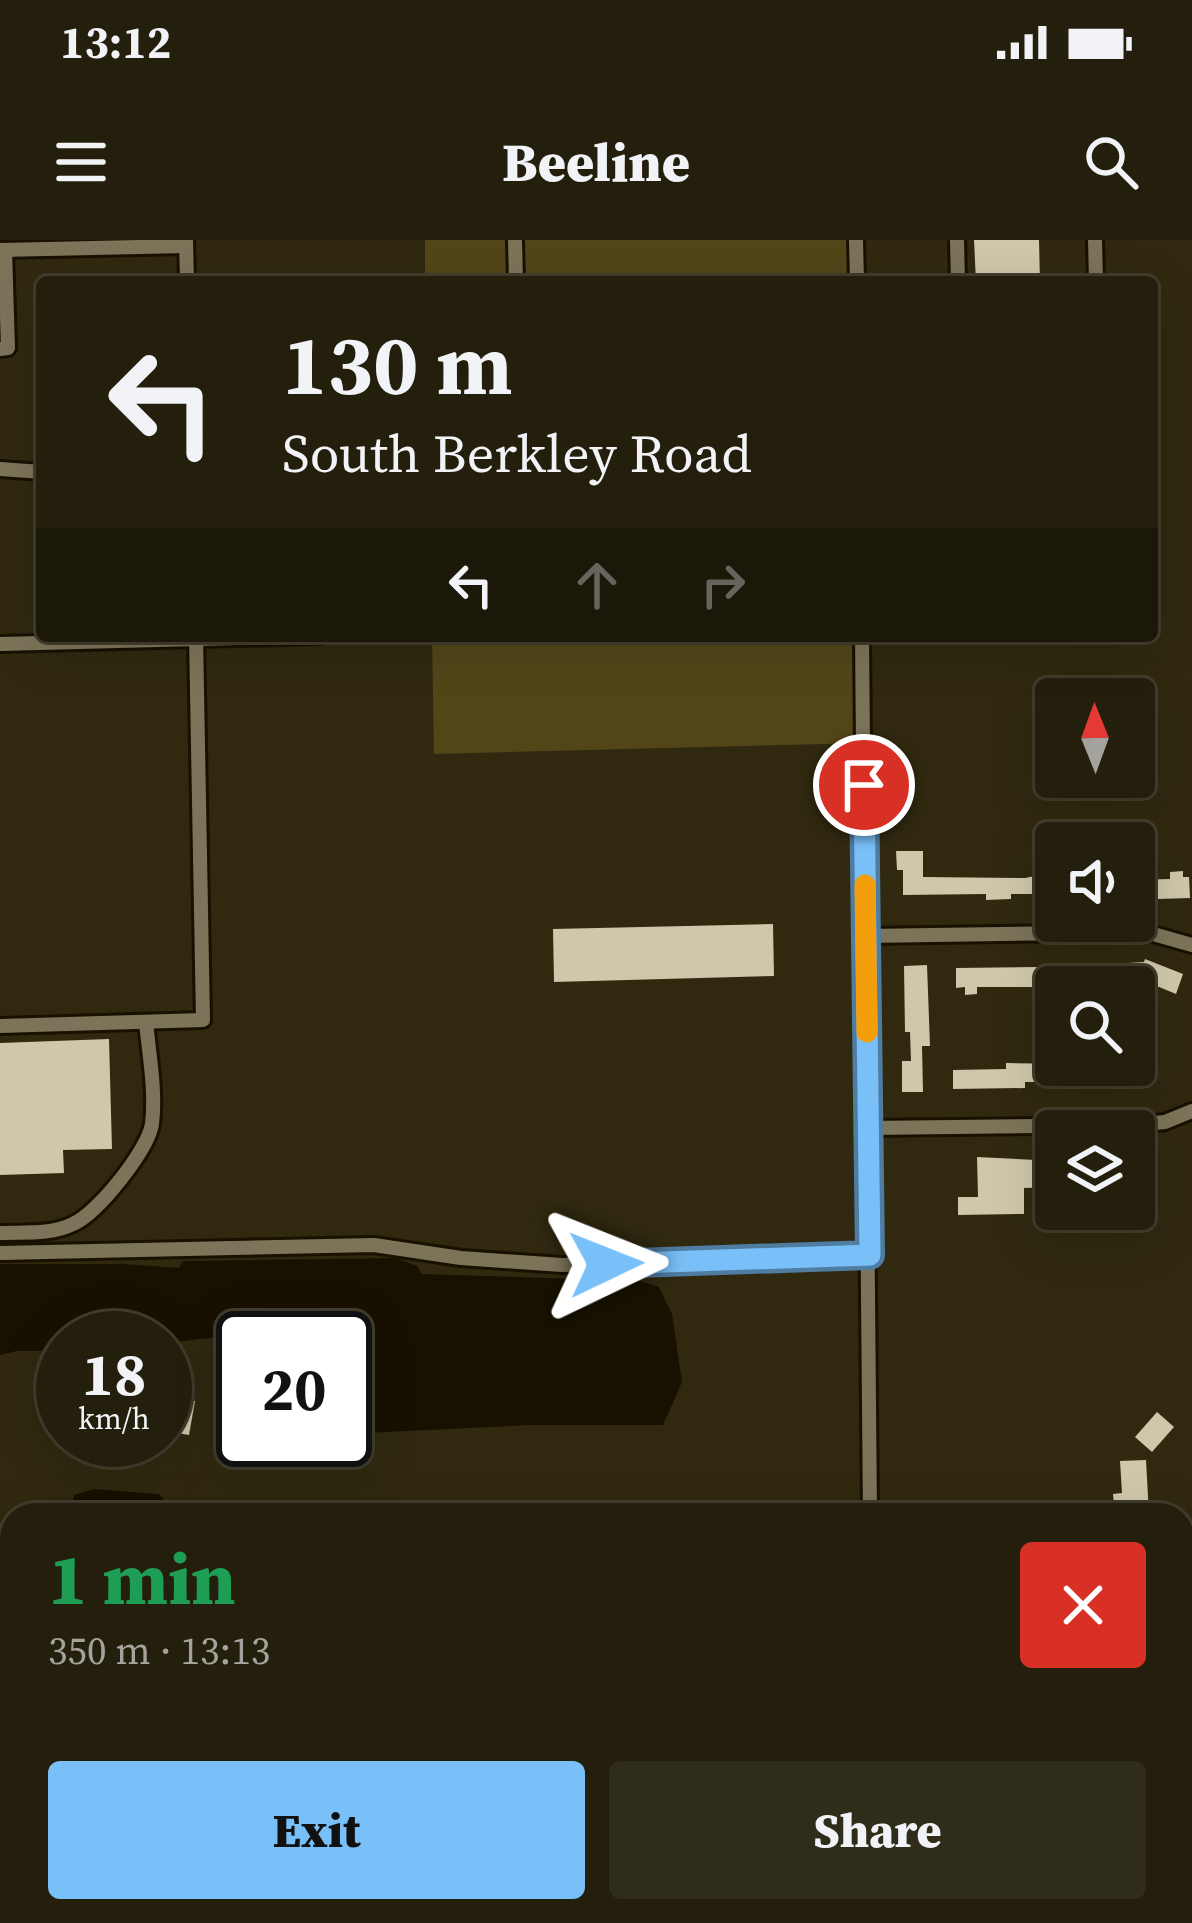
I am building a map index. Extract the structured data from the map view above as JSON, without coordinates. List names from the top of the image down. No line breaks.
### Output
{"north":"top","page":{"status":"13:12","header":"Beeline","turn":["130 m","South Berkley Road"],"speed":"18 km/h","limit":"20","heading":["1 min","350 m · 13:13"],"buttons":["Exit","Share"]}}
